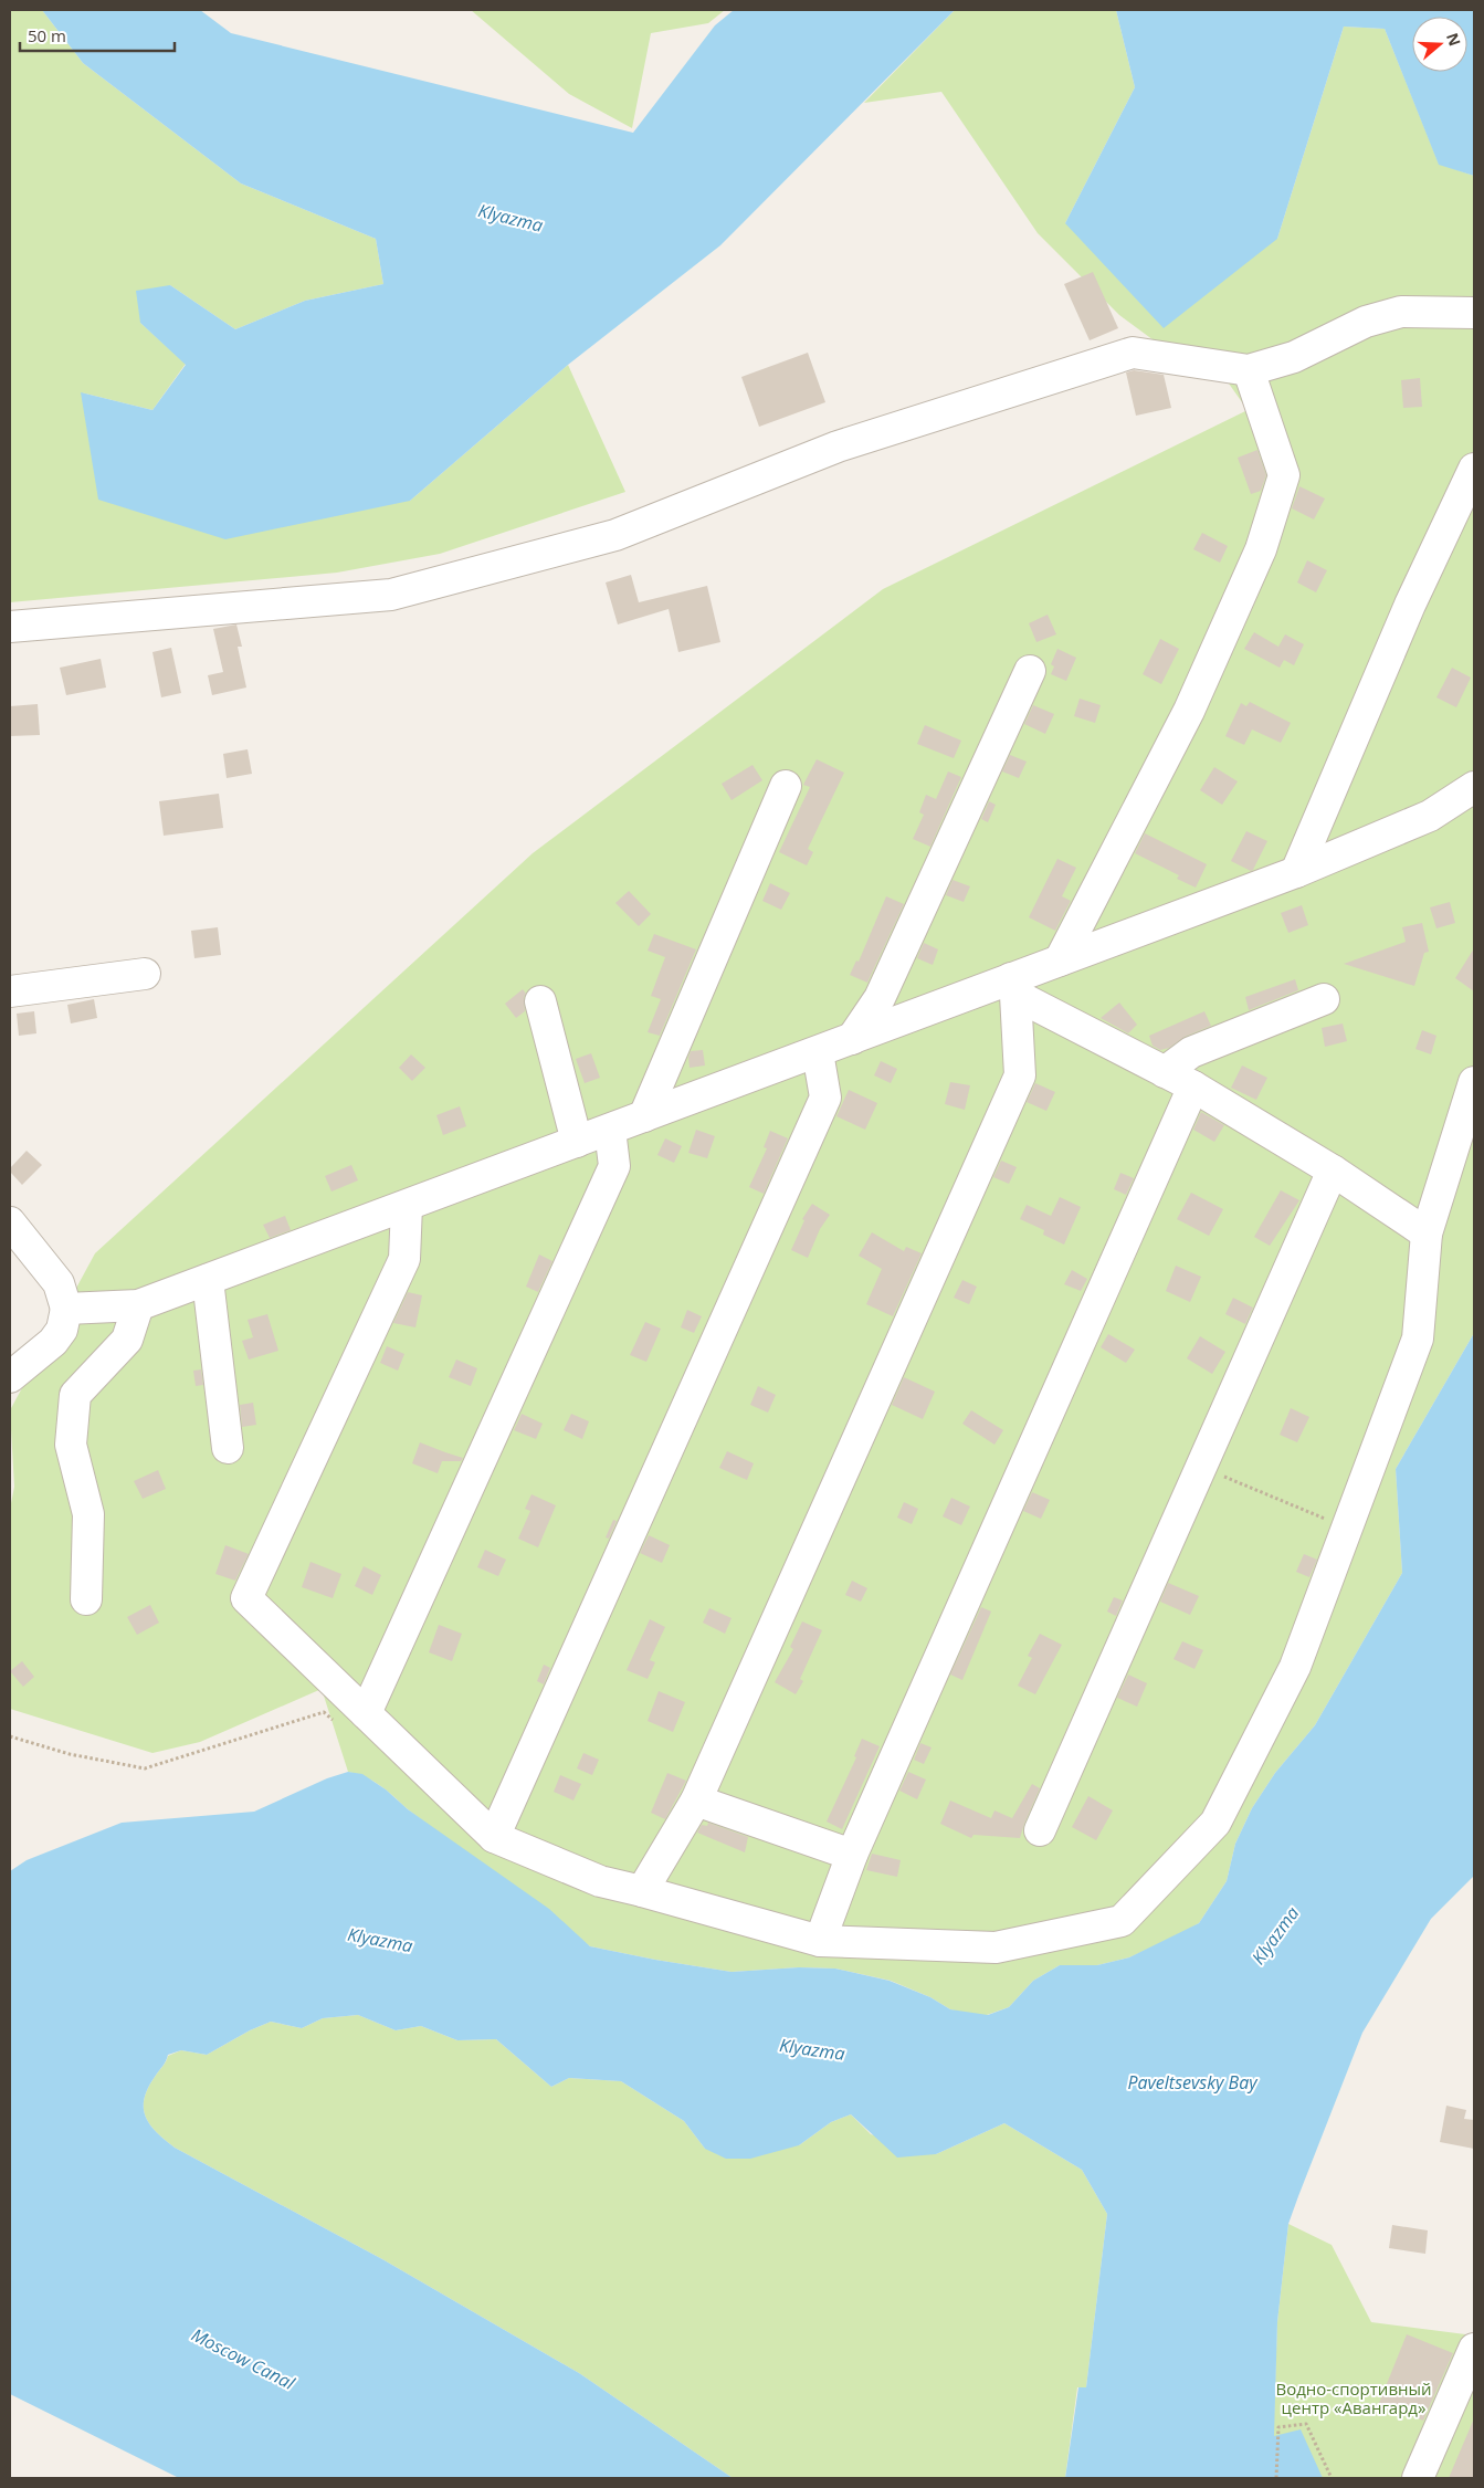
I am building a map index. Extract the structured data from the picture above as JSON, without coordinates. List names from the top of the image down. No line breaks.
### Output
{"water":["Klyazma","Paveltsevsky Bay","Moscow Canal"],"parks":["Водно-спортивный центр «Авангард»"],"scale_bar":"50 m","north":"right"}
